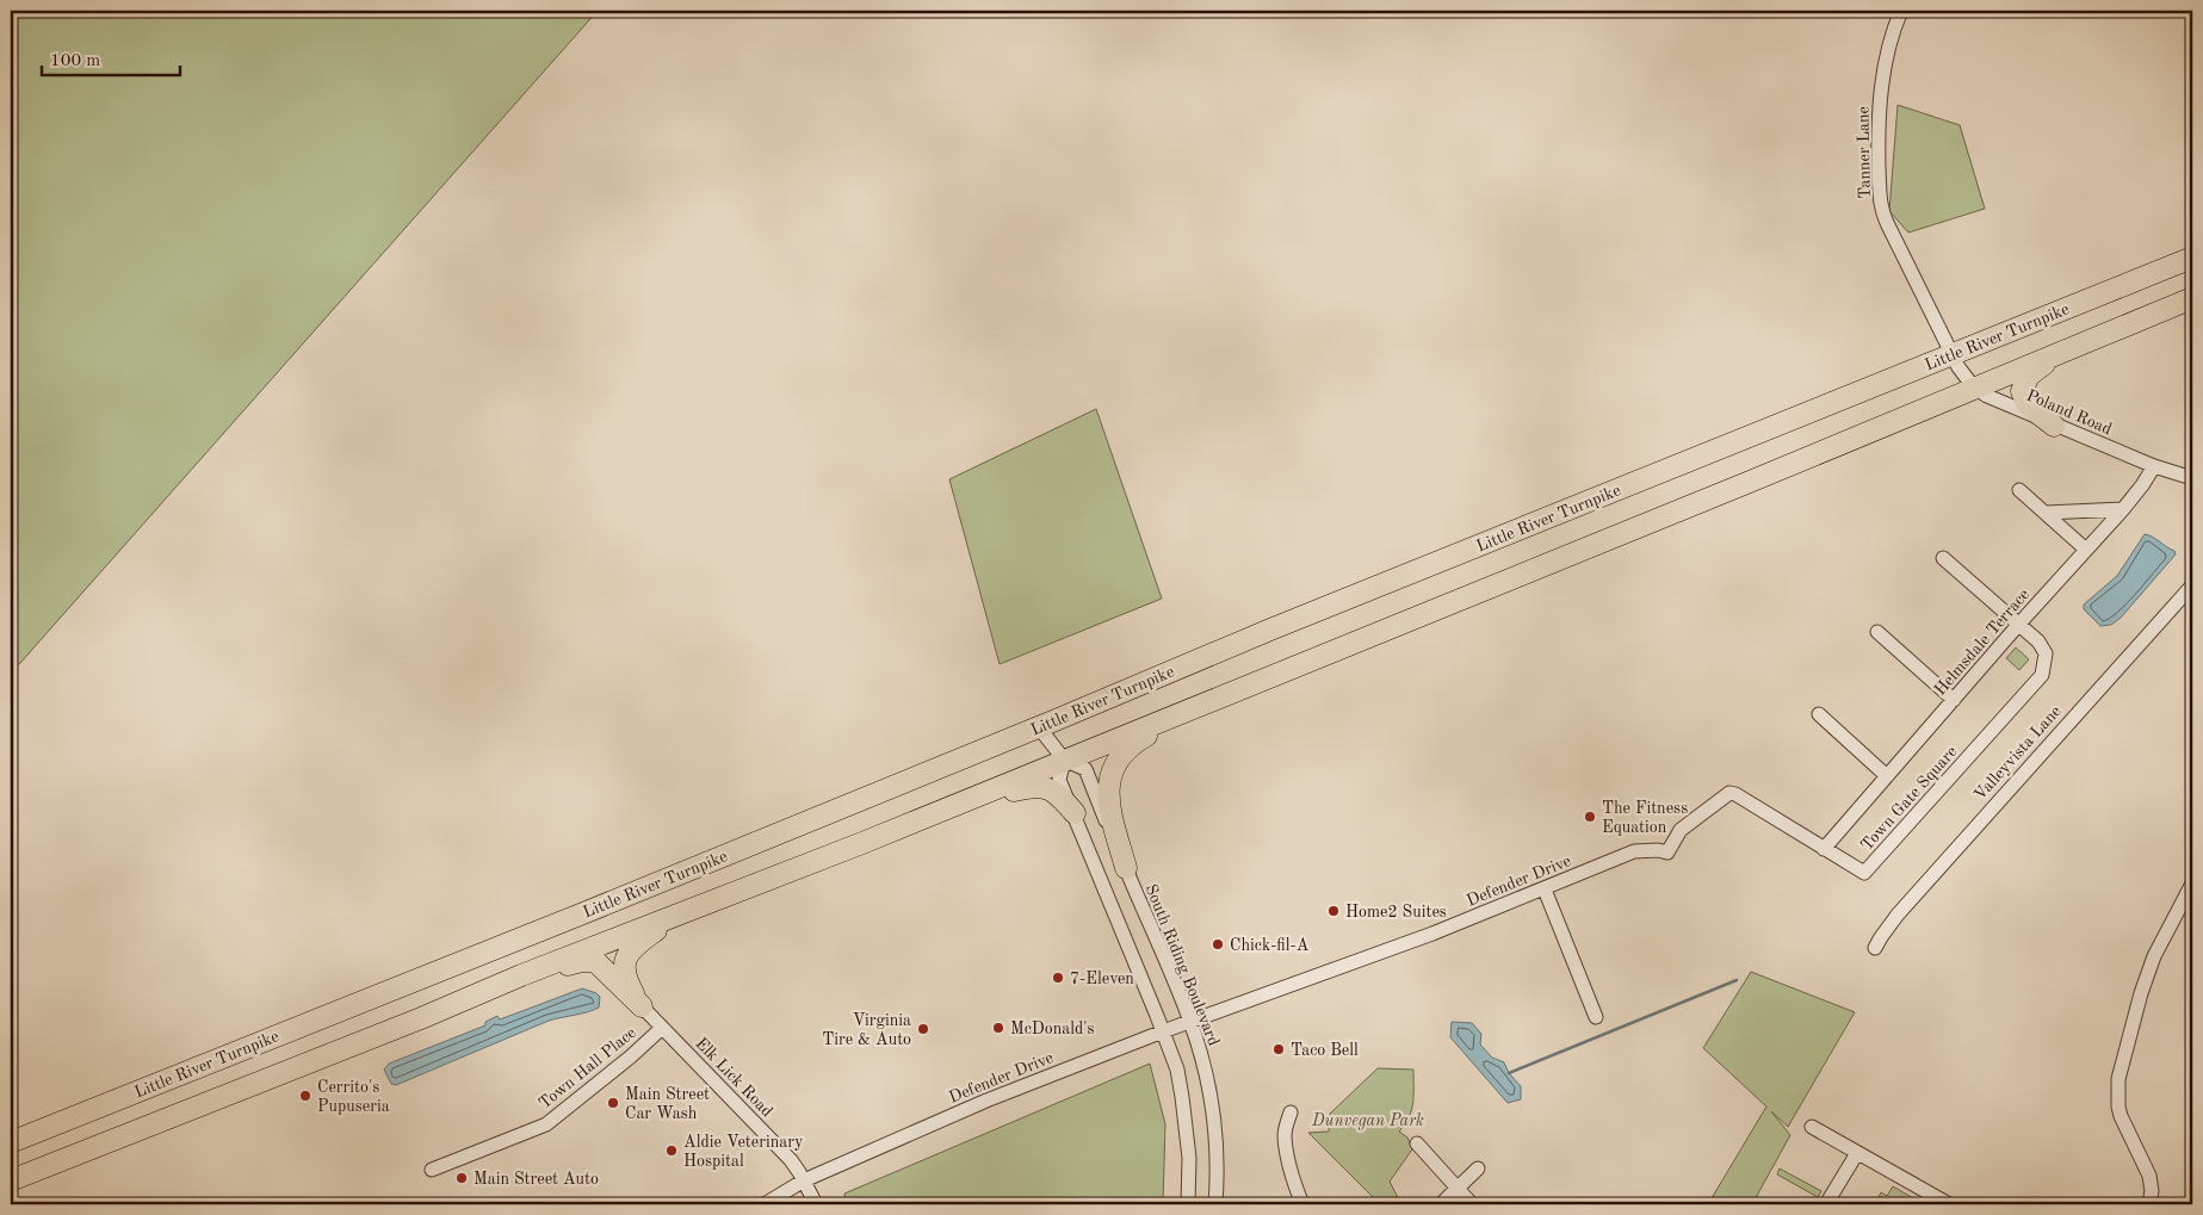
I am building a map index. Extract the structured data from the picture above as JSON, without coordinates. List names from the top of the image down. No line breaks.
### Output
{"streets":{"highway":["Little River Turnpike"],"street":["Tanner Lane","Poland Road","Helmsdale Terrace","Valleyvista Lane","Town Gate Square","Defender Drive","South Riding Boulevard","Town Hall Place","Elk Lick Road"]},"crossings":[["Tanner Lane","Little River Turnpike"],["Tanner Lane","Poland Road"],["Little River Turnpike","Poland Road"],["Little River Turnpike","South Riding Boulevard"],["Poland Road","Helmsdale Terrace"],["Helmsdale Terrace","Town Gate Square"],["Town Gate Square","Defender Drive"],["Defender Drive","South Riding Boulevard"],["Defender Drive","Elk Lick Road"],["Town Hall Place","Elk Lick Road"]],"parks":["Dunvegan Park"],"places":["The Fitness Equation","Home2 Suites","Chick-fil-A","7-Eleven","McDonald's","Virginia Tire & Auto","Taco Bell","Cerrito's Pupuseria","Main Street Car Wash","Aldie Veterinary Hospital","Main Street Auto"],"scale_bar":"100 m"}
